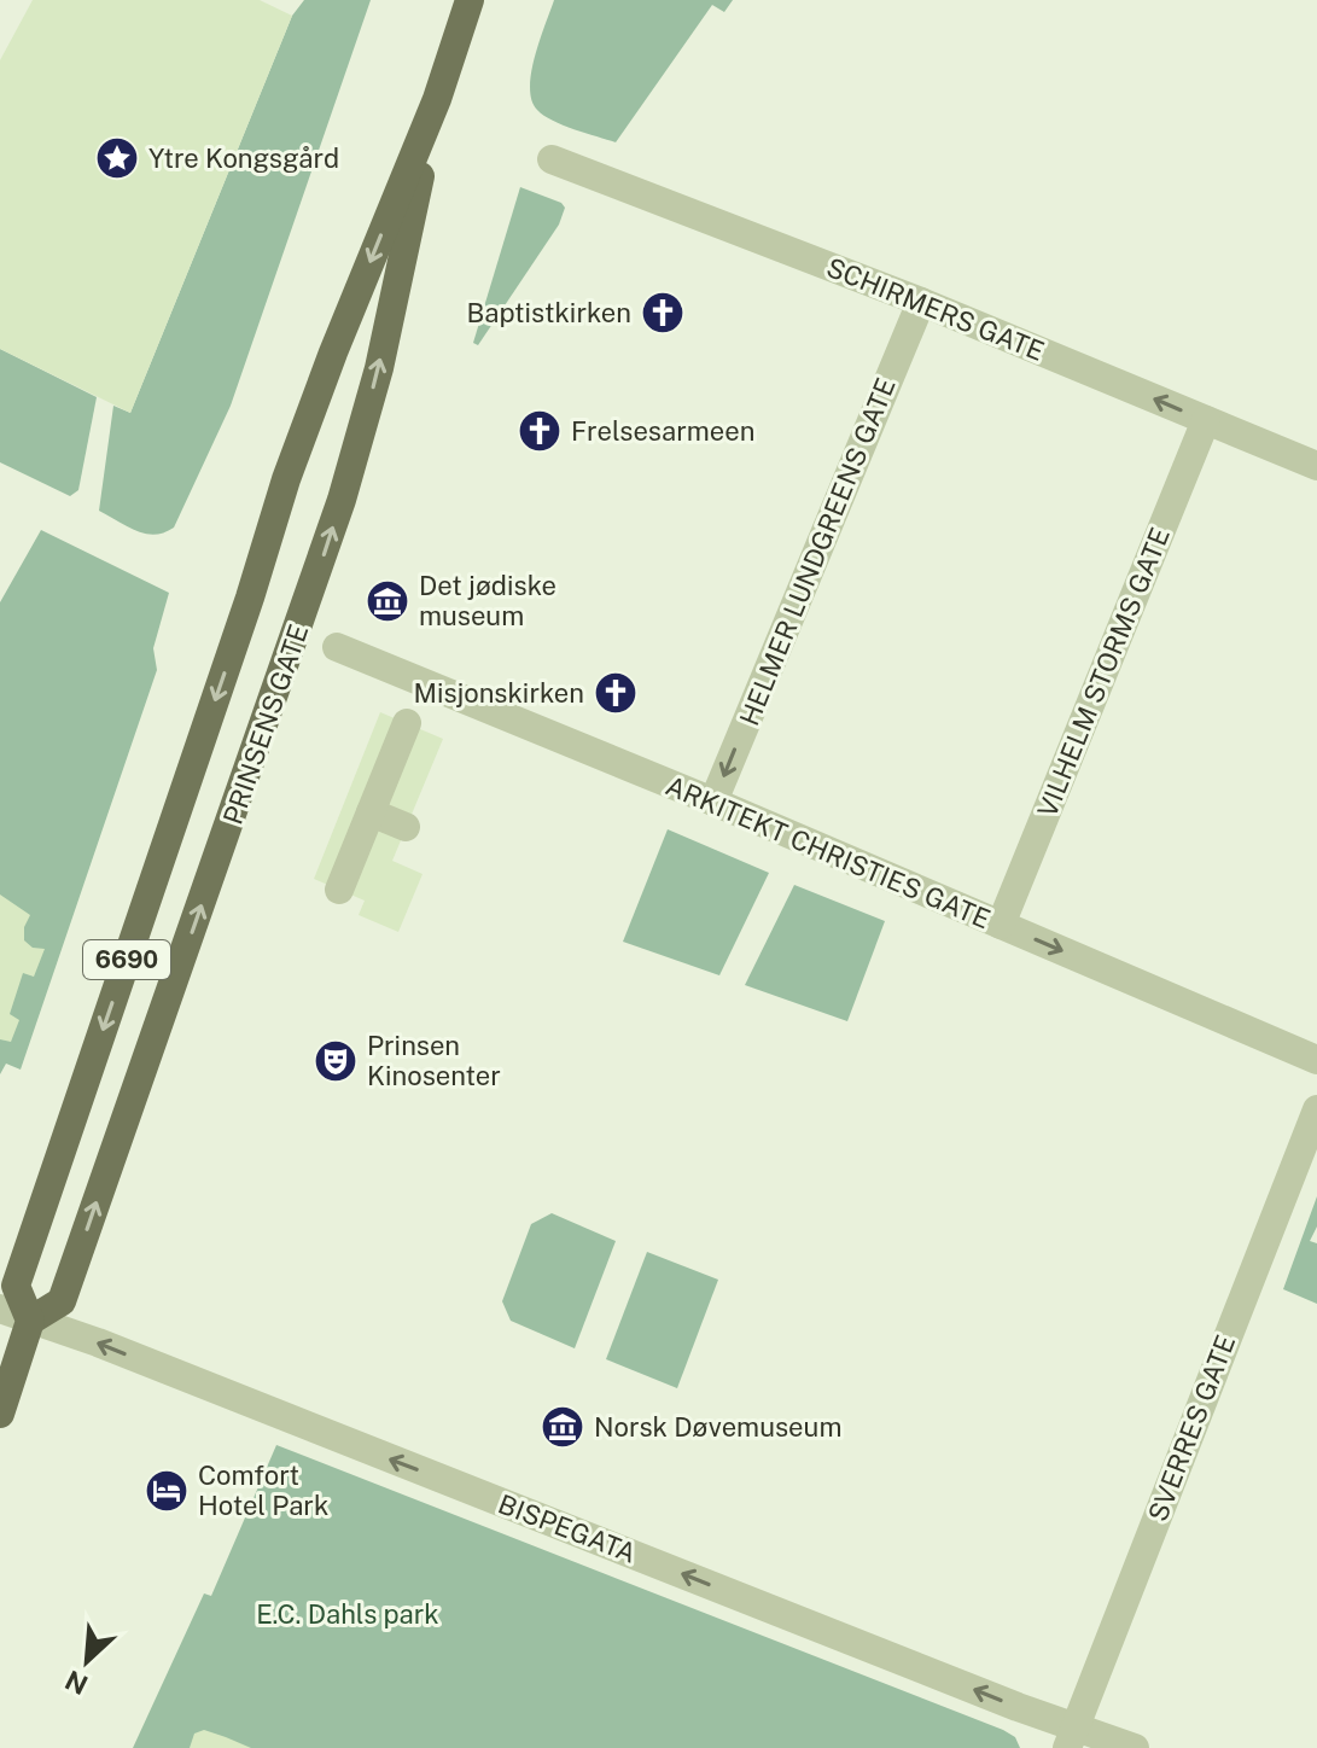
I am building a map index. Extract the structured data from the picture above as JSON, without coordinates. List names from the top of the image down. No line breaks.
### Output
{"streets":{"main road":["PRINSENS GATE","6690"],"street":["SCHIRMERS GATE","HELMER LUNDGREENS GATE","VILHELM STORMS GATE","ARKITEKT CHRISTIES GATE","SVERRES GATE","BISPEGATA"]},"crossings":[["SCHIRMERS GATE","HELMER LUNDGREENS GATE"],["SCHIRMERS GATE","VILHELM STORMS GATE"],["HELMER LUNDGREENS GATE","ARKITEKT CHRISTIES GATE"],["VILHELM STORMS GATE","ARKITEKT CHRISTIES GATE"],["PRINSENS GATE","BISPEGATA"],["SVERRES GATE","BISPEGATA"]],"one_way":["SCHIRMERS GATE","HELMER LUNDGREENS GATE","BISPEGATA"],"parks":["E.C. Dahls park"],"places":{"place":["Ytre Kongsgård"],"church":["Baptistkirken","Frelsesarmeen","Misjonskirken"],"museum":["Det jødiske museum","Norsk Døvemuseum"],"theatre":["Prinsen Kinosenter"],"hotel":["Comfort Hotel Park"]},"north":"bottom left"}
